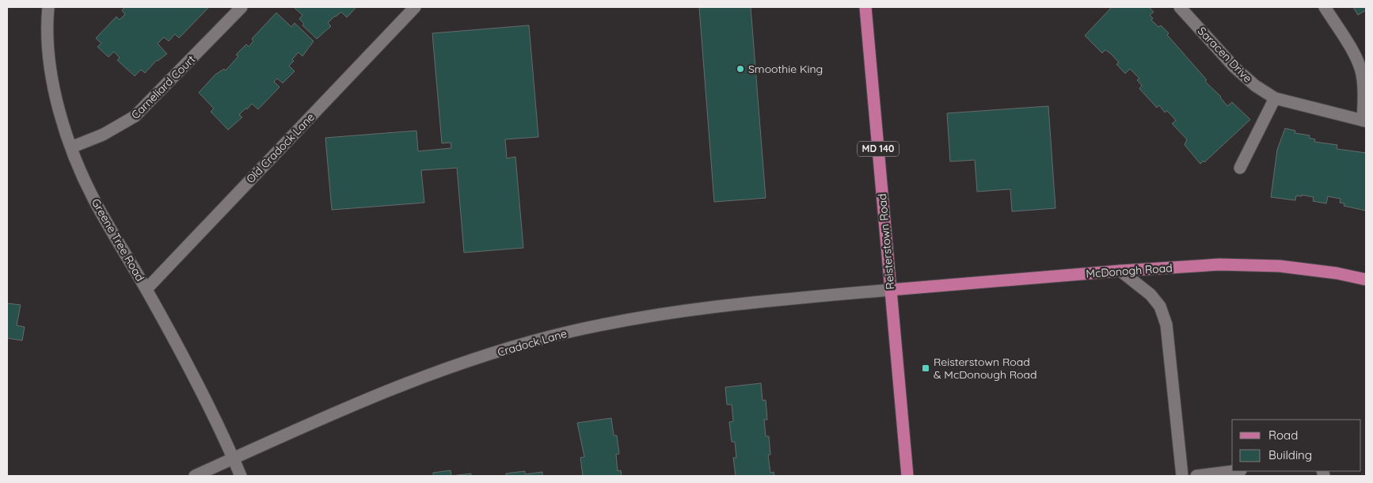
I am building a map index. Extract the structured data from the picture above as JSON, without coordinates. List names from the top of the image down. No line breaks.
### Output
{"streets":{"main road":["MD 140","Reisterstown Road","McDonogh Road"],"street":["Saracen Drive","Carneliard Court","Old Cradock Lane","Greene Tree Road","Cradock Lane"]},"crossings":[["Carneliard Court","Greene Tree Road"],["Old Cradock Lane","Greene Tree Road"],["Greene Tree Road","Cradock Lane"],["Reisterstown Road","McDonogh Road"],["Reisterstown Road","Cradock Lane"],["McDonogh Road","Cradock Lane"]],"places":{"other":["Smoothie King"],"transit":["Reisterstown Road & McDonough Road"]},"legend":["Road","Building"]}
